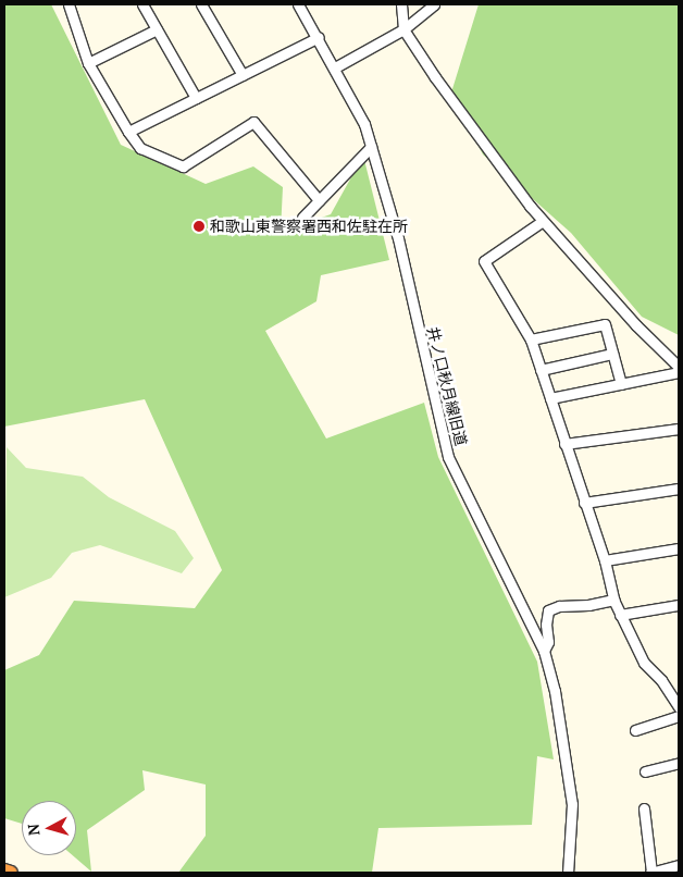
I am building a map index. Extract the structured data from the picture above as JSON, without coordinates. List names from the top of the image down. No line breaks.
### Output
{"streets":{"street":["井ノ口秋月線旧道"]},"places":["和歌山東警察署西和佐駐在所"],"north":"left"}
